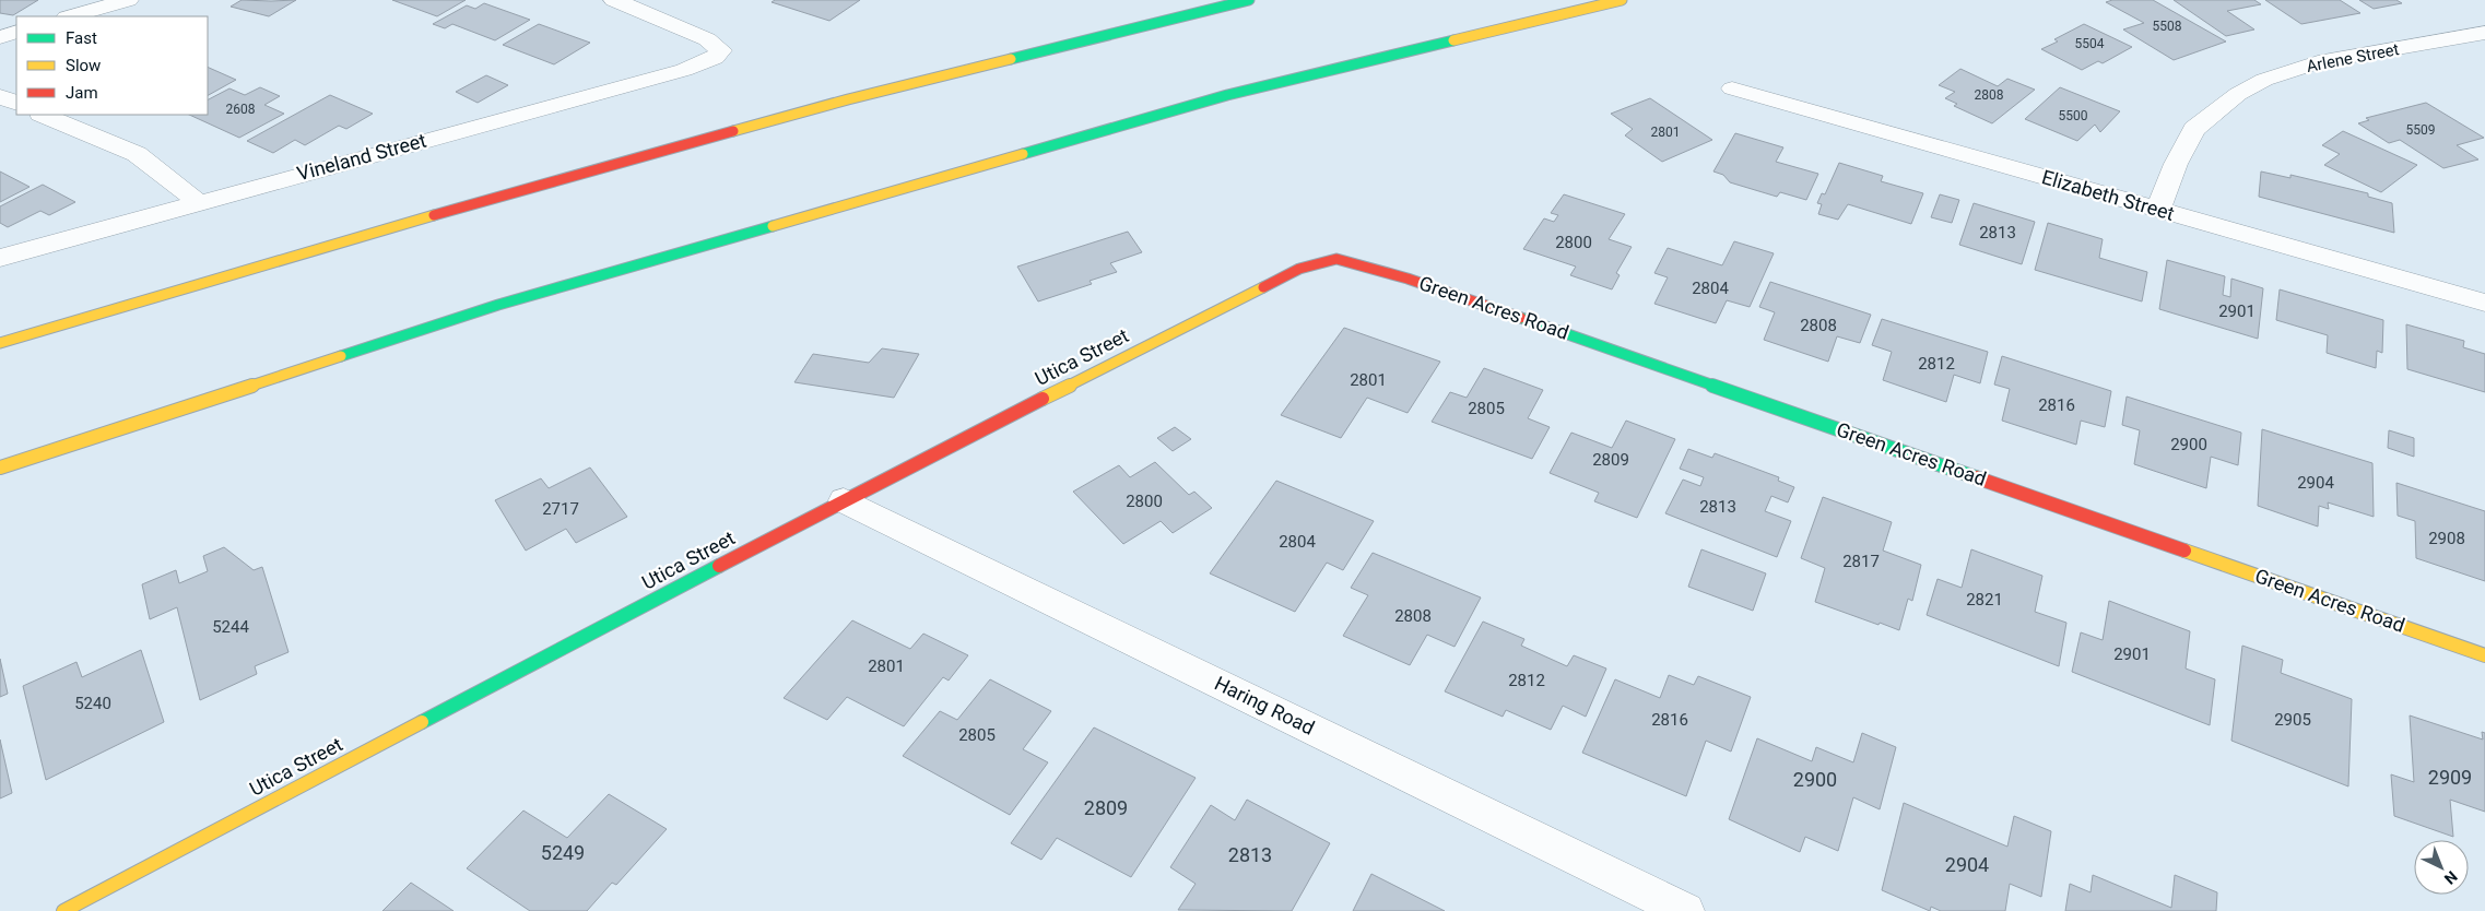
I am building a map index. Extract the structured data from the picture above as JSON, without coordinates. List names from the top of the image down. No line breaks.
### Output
{"streets":{"main road":["Green Acres Road","Utica Street"],"street":["Arlene Street","Vineland Street","Elizabeth Street","Haring Road"]},"crossings":[["Arlene Street","Elizabeth Street"],["Green Acres Road","Utica Street"],["Utica Street","Haring Road"]],"house_numbers":["5508","5504","2808","2608","5500","5509","2801","2813","2800","2804","2901","2808","2812","2801","2816","2805","2900","2809","2904","2800","2813","2717","2908","2804","2817","2821","2808","5244","2901","2801","2812","5240","2816","2905","2805","2909","2900","2809","5249","2813","2904"],"legend":["Fast","Slow","Jam"],"north":"bottom right"}
